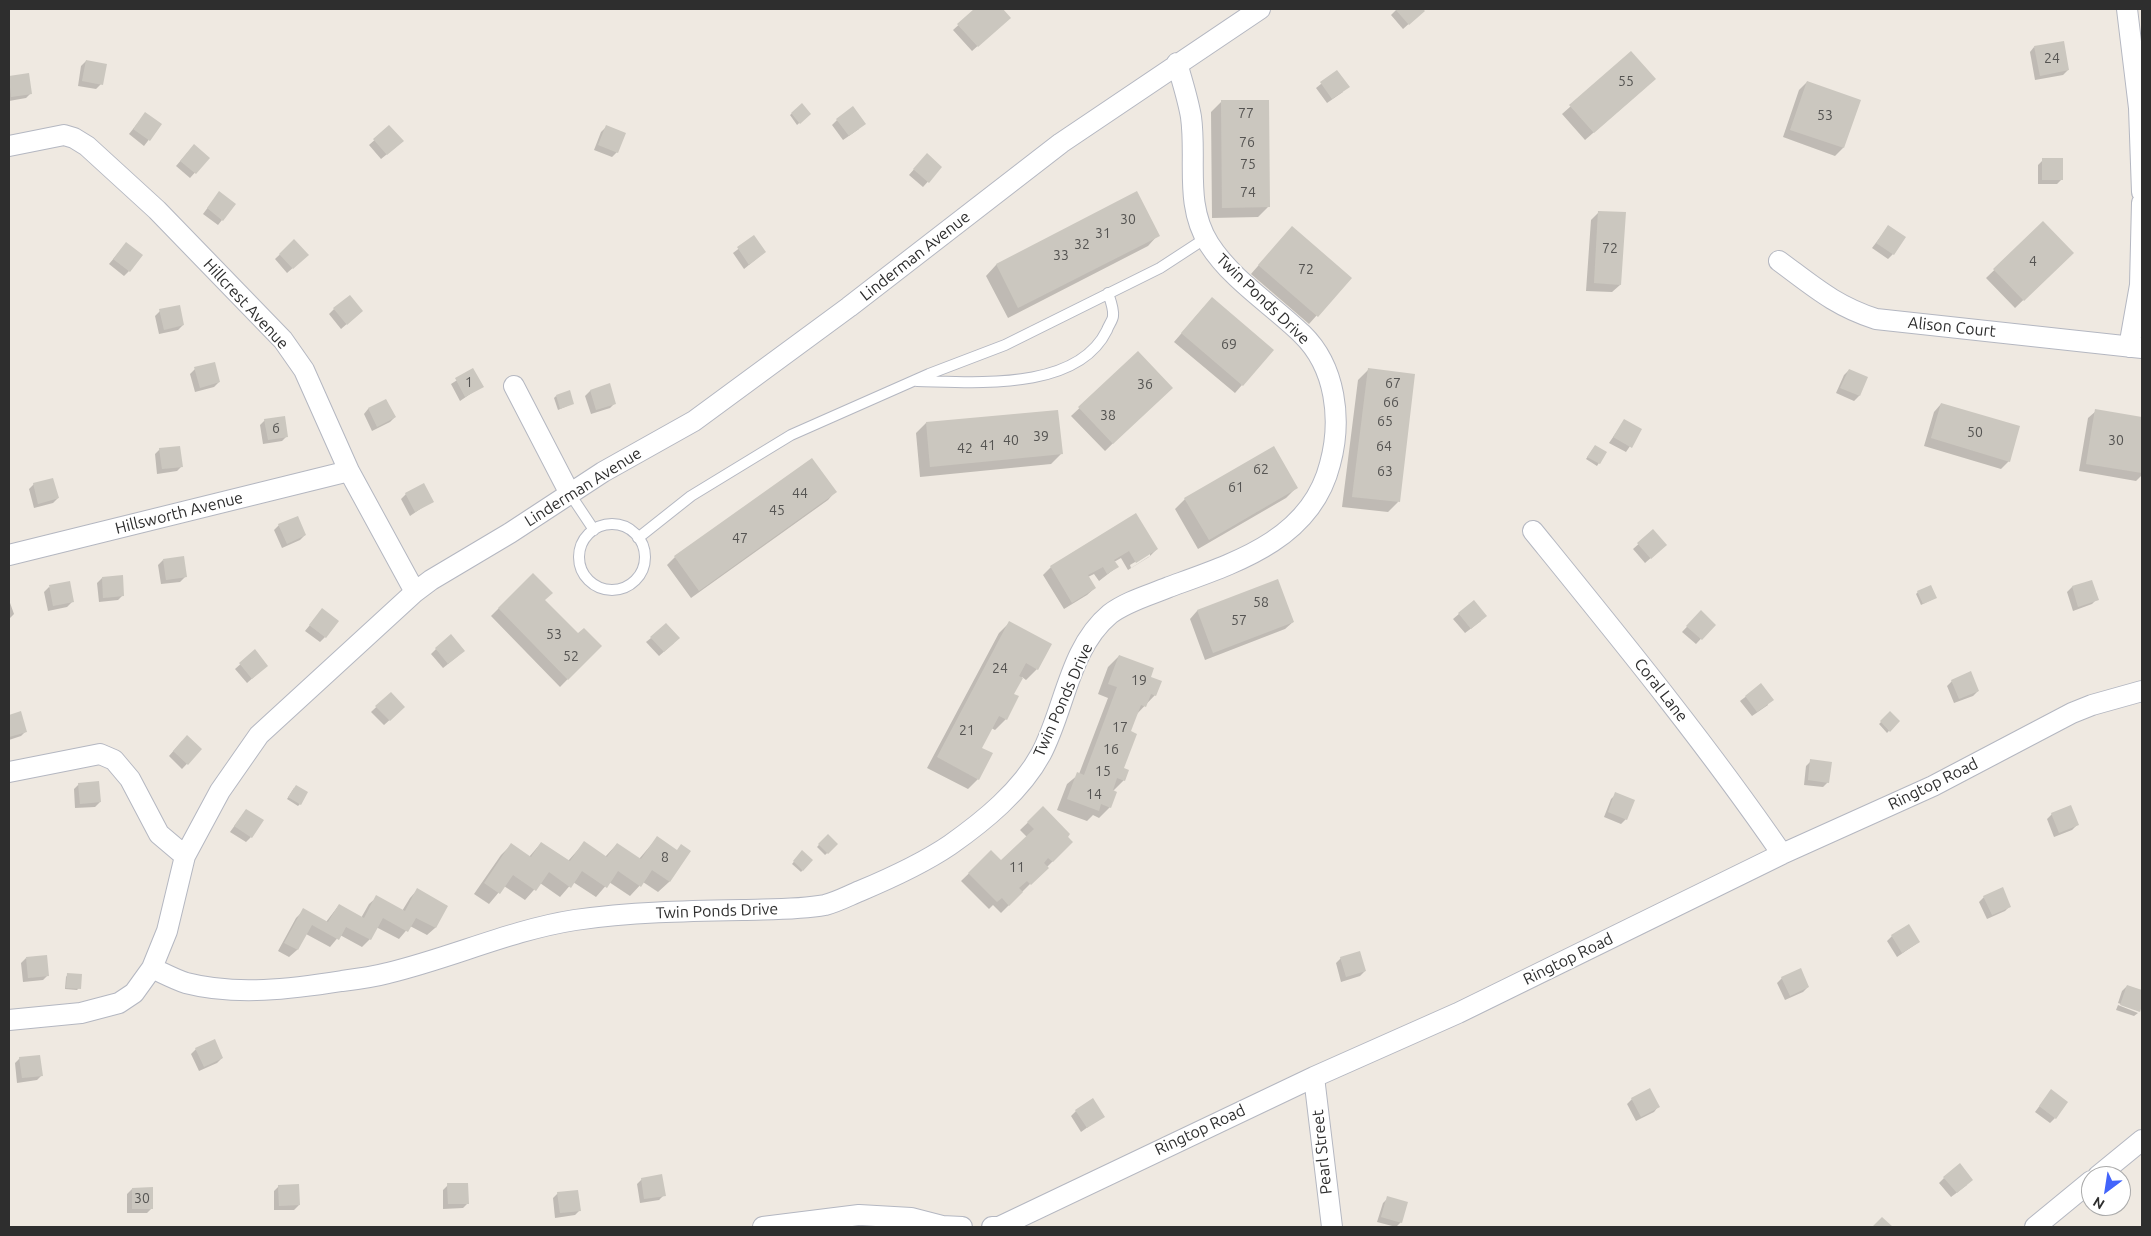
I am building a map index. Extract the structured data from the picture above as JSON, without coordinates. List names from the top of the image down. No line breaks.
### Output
{"streets":{"street":["Linderman Avenue","Twin Ponds Drive","Hillcrest Avenue","Alison Court","Hillsworth Avenue","Coral Lane","Ringtop Road","Pearl Street"]},"crossings":[["Linderman Avenue","Twin Ponds Drive"],["Linderman Avenue","Hillcrest Avenue"],["Hillcrest Avenue","Hillsworth Avenue"],["Coral Lane","Ringtop Road"],["Ringtop Road","Pearl Street"]],"house_numbers":["24","55","77","53","76","75","74","30","31","32","72","33","4","72","69","1","67","36","66","38","65","6","50","39","40","30","41","64","42","62","63","61","44","45","47","58","57","53","52","24","19","17","21","16","15","14","8","11","30"],"north":"bottom left"}
